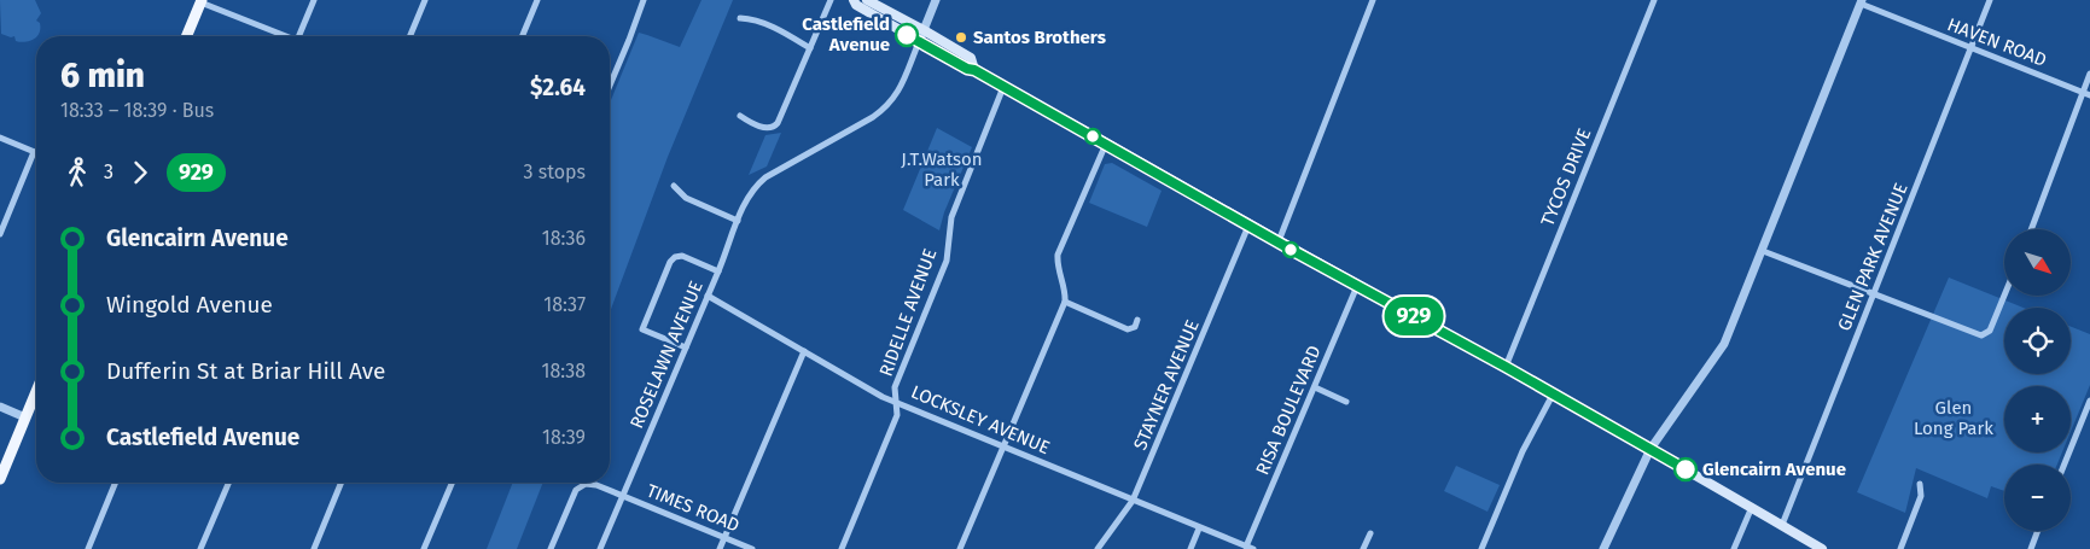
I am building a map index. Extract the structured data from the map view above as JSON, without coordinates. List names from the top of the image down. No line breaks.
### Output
{"streets":{"street":["HAVEN ROAD","TYCOS DRIVE","GLEN PARK AVENUE","RIDELLE AVENUE","ROSELAWN AVENUE","STAYNER AVENUE","RISA BOULEVARD","LOCKSLEY AVENUE","TIMES ROAD"]},"crossings":[["HAVEN ROAD","GLEN PARK AVENUE"],["RIDELLE AVENUE","LOCKSLEY AVENUE"],["ROSELAWN AVENUE","LOCKSLEY AVENUE"],["ROSELAWN AVENUE","TIMES ROAD"],["STAYNER AVENUE","LOCKSLEY AVENUE"],["RISA BOULEVARD","LOCKSLEY AVENUE"]],"parks":["J.T.Watson Park","Glen Long Park"],"places":["Castlefield Avenue","Santos Brothers","Glencairn Avenue"],"lines":["bus line 929"],"north":"bottom right","page":{"on_map":"929","heading":["6 min","18:33 – 18:39 · Bus","$2.64"],"legs":["3","929","3 stops"],"list":[{"name":"Glencairn Avenue","value":"18:36"},{"name":"Wingold Avenue","value":"18:37"},{"name":"Dufferin St at Briar Hill Ave","value":"18:38"},{"name":"Castlefield Avenue","value":"18:39"}],"map_buttons":["+","−"]}}
